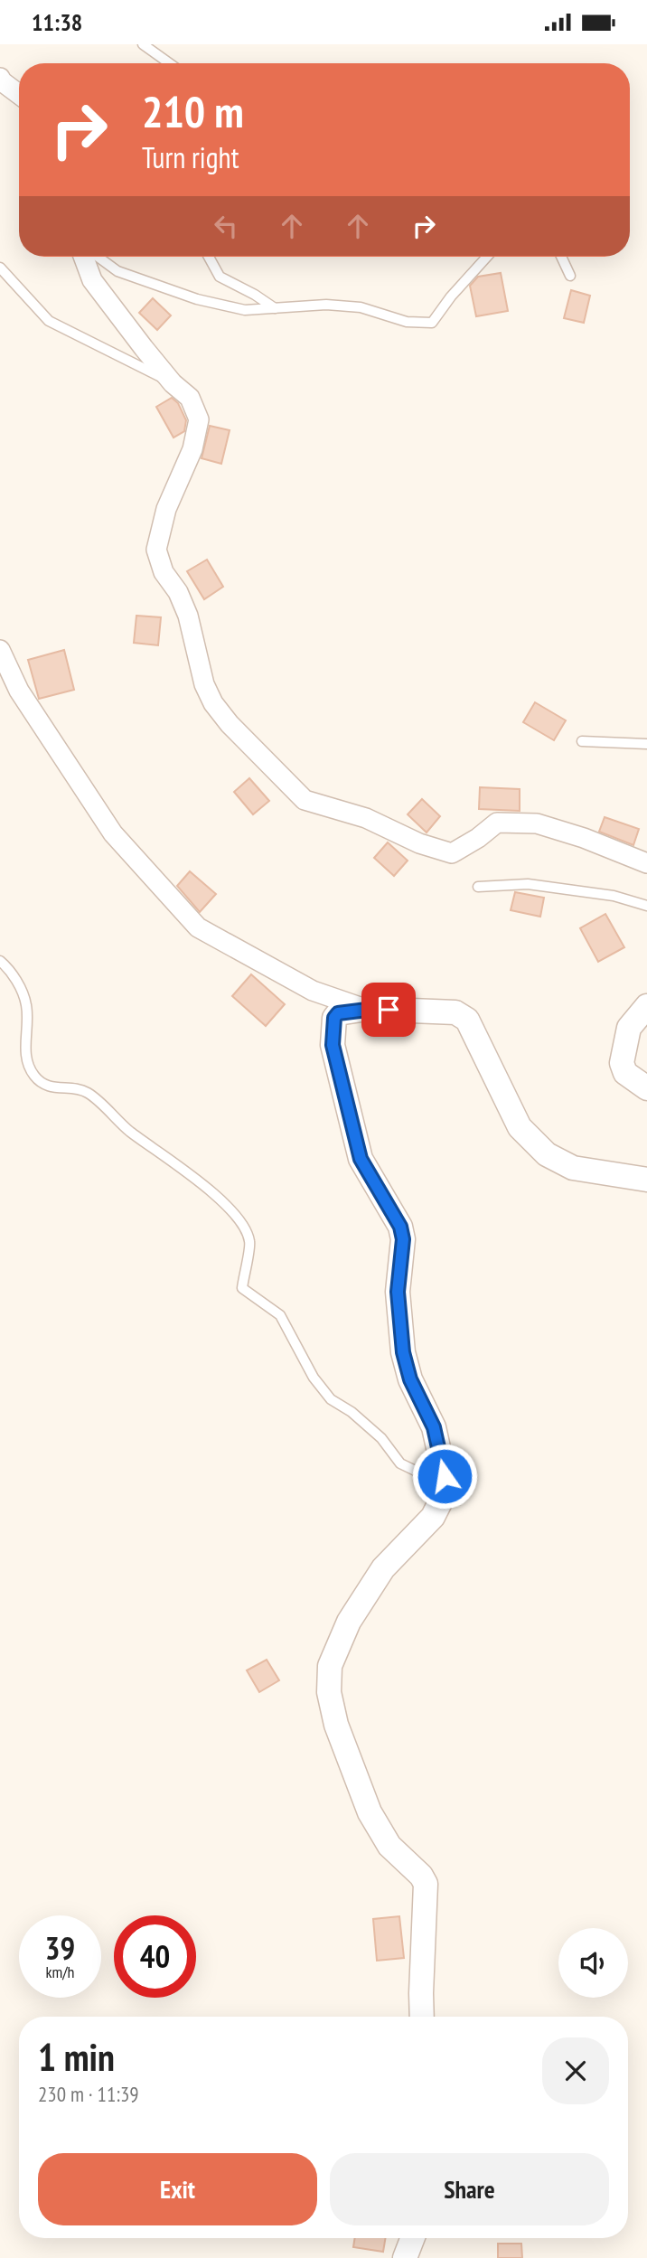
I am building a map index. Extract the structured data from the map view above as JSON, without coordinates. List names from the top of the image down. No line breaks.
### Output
{"page":{"status":"11:38","turn":["210 m","Turn right"],"speed":"39 km/h","limit":"40","heading":["1 min","230 m · 11:39"],"buttons":["Exit","Share"]}}
